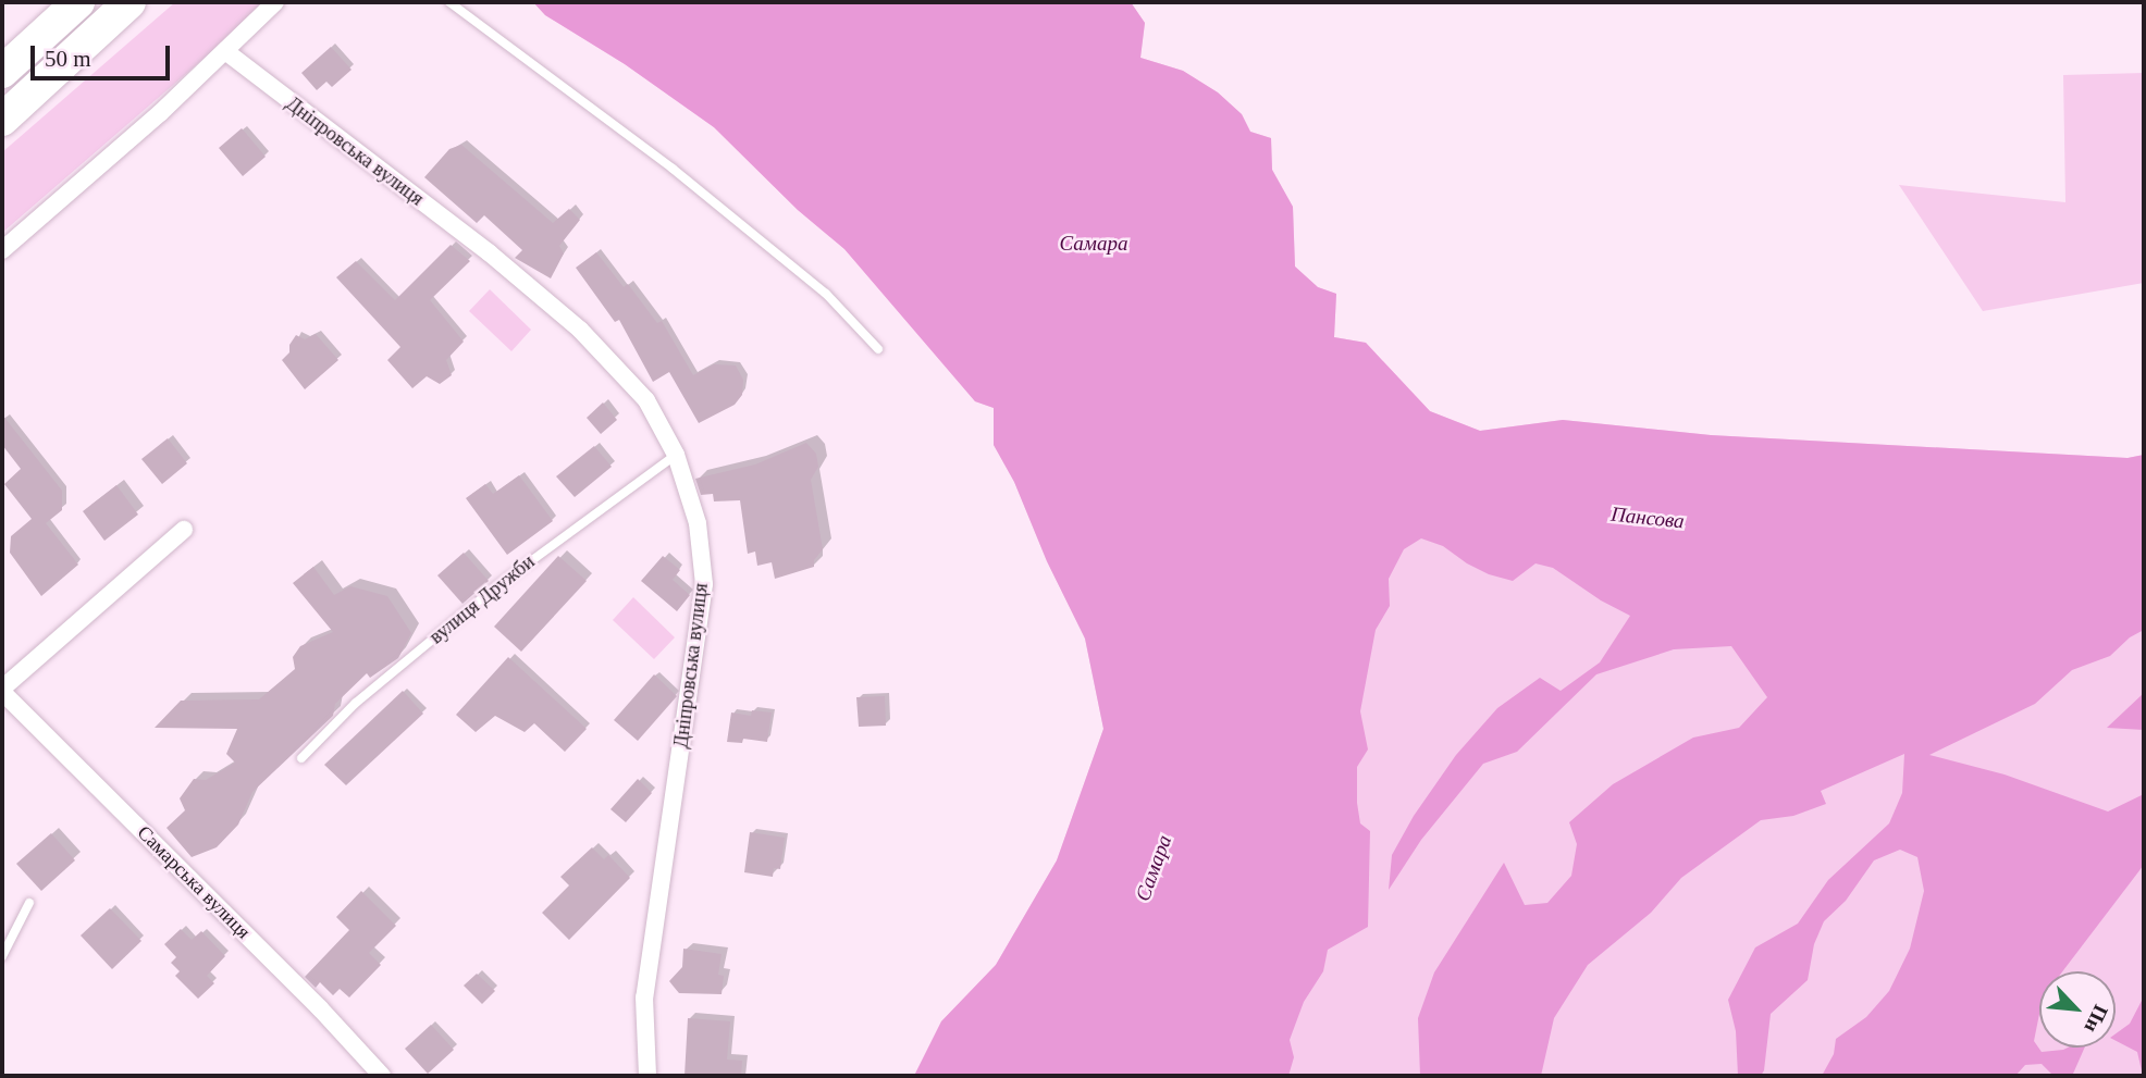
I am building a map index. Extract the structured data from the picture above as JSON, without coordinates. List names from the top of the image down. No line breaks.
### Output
{"streets":{"street":["Дніпровська вулиця","Самарська вулиця"],"lane":["вулиця Дружби"]},"crossings":[["Дніпровська вулиця","вулиця Дружби"]],"water":["Самара","Пансова"],"scale_bar":"50 m","north":"bottom right"}
